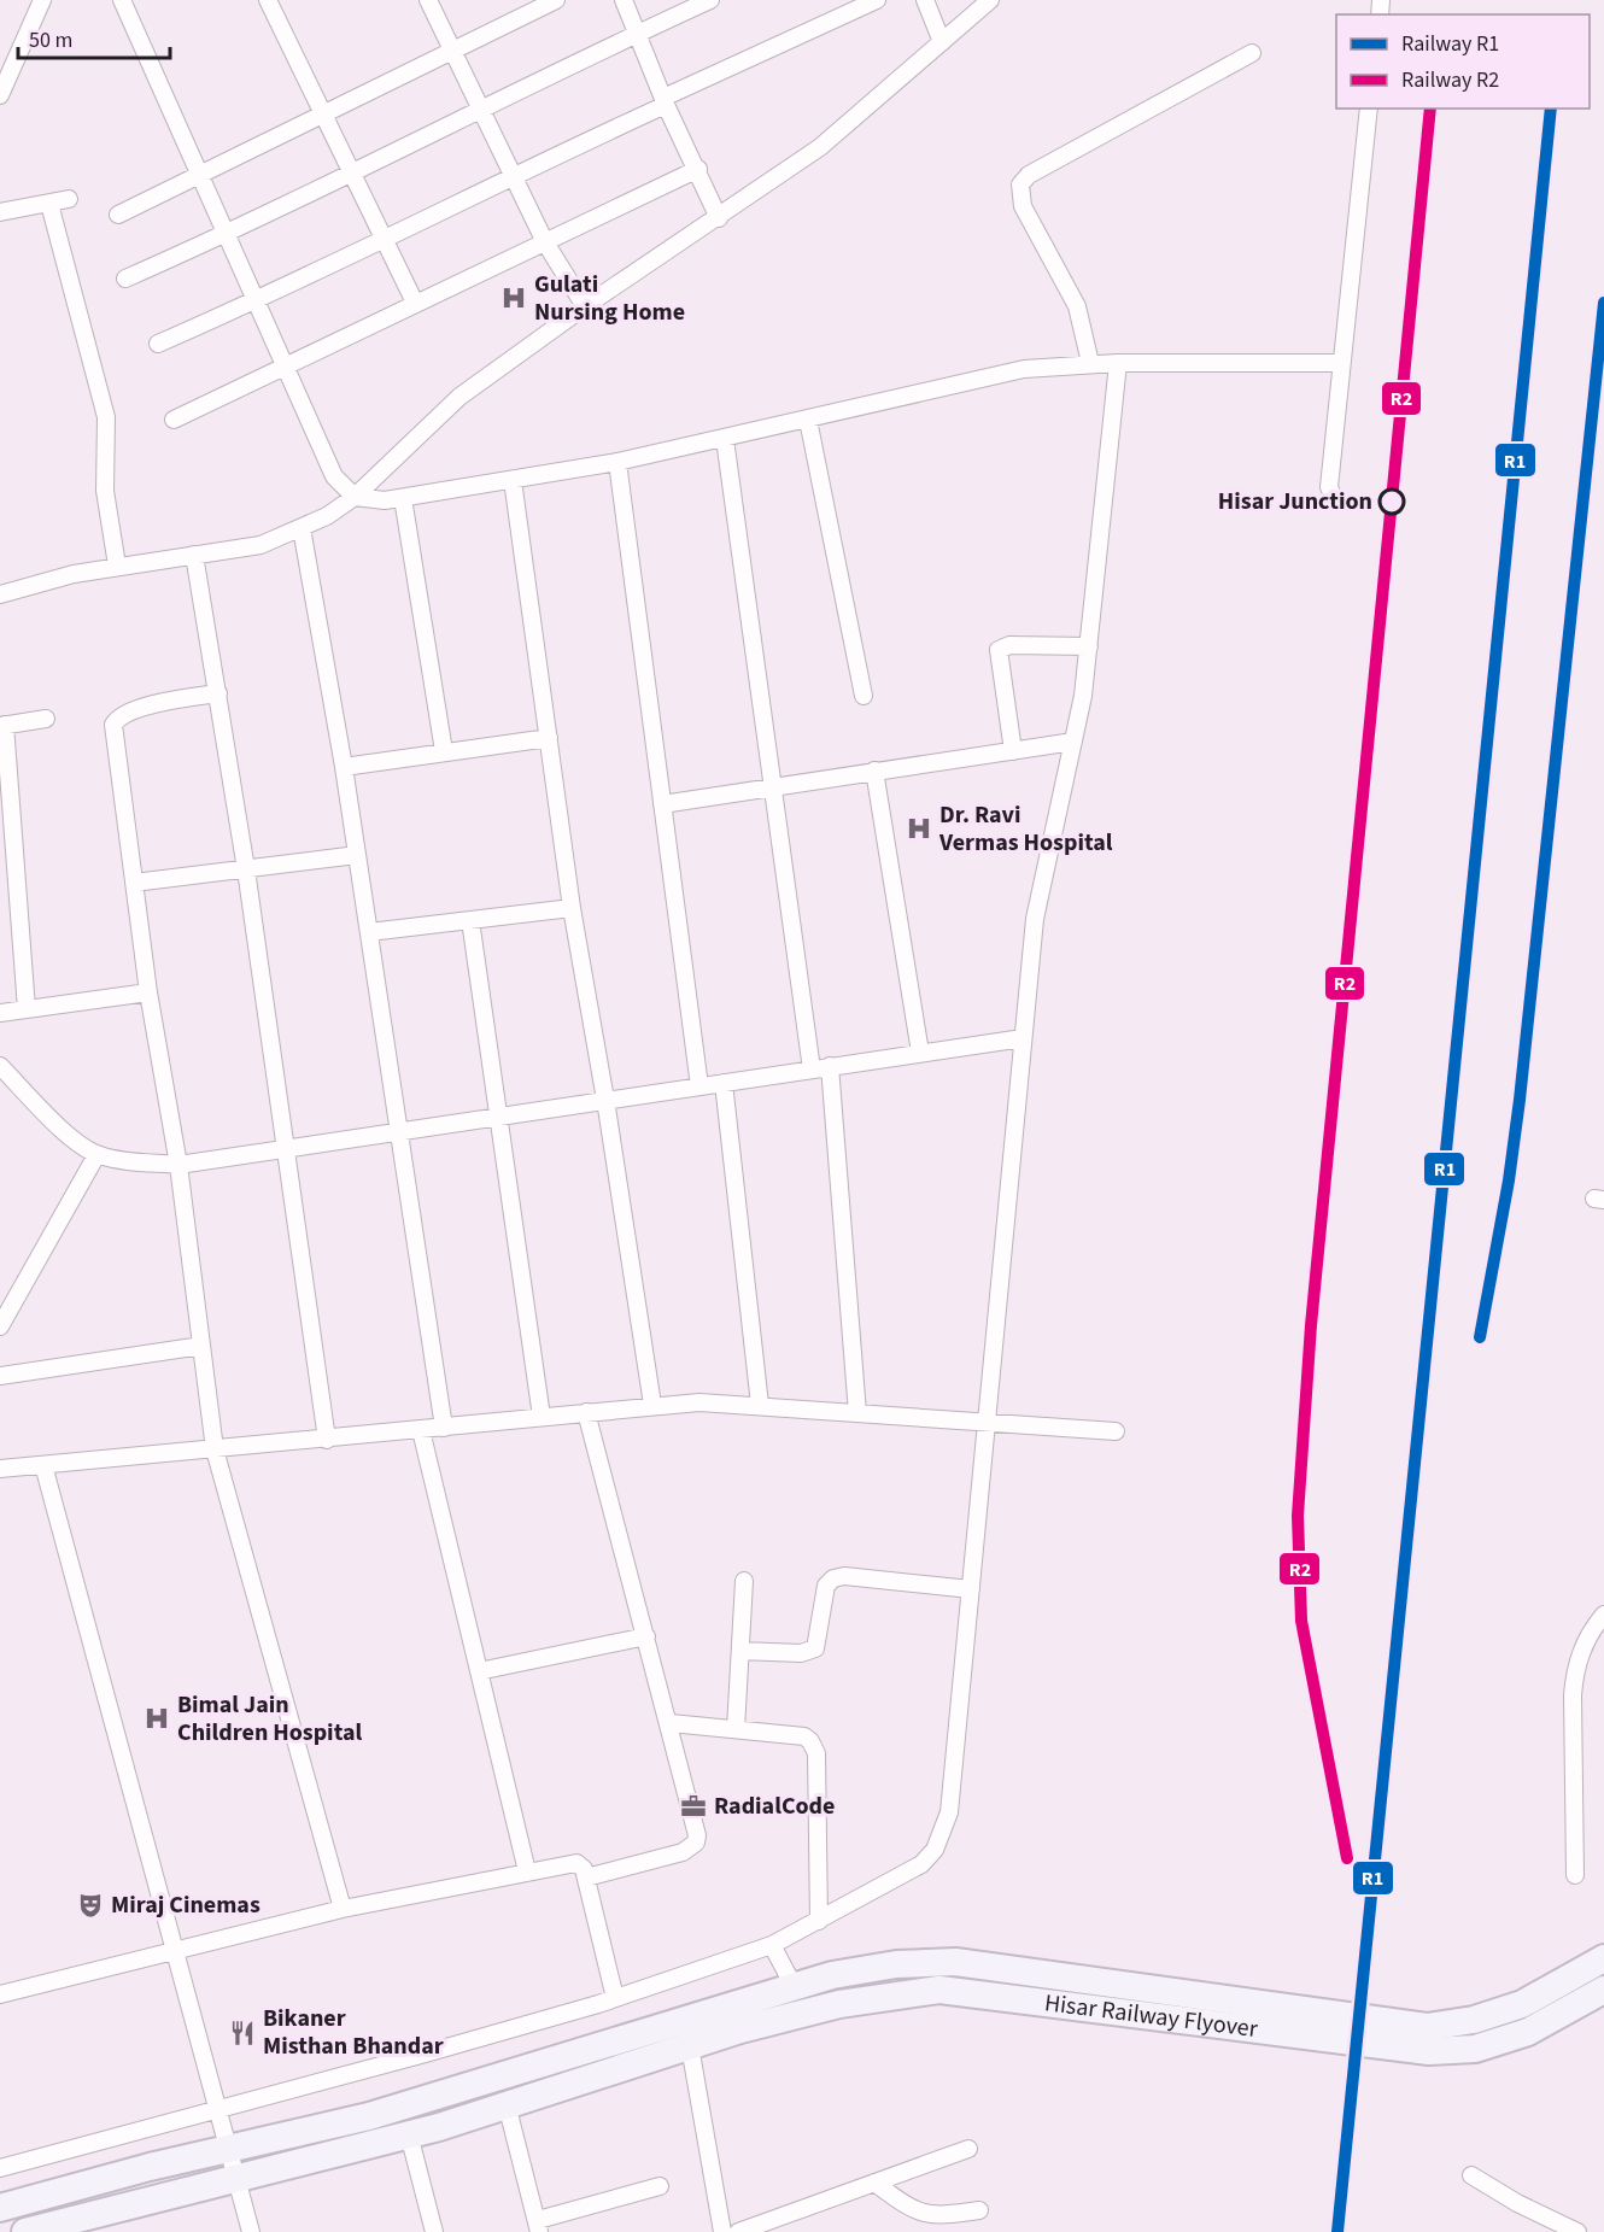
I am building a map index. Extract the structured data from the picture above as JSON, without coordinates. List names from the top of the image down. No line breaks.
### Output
{"streets":{"main road":["Hisar Railway Flyover"]},"places":{"hospital":["Gulati Nursing Home","Dr. Ravi Vermas Hospital","Bimal Jain Children Hospital"],"other":["Hisar Junction"],"office":["RadialCode"],"theatre":["Miraj Cinemas"],"restaurant":["Bikaner Misthan Bhandar"]},"lines":["rail line R1","rail line R2"],"legend":["Railway R1","Railway R2"],"scale_bar":"50 m"}
